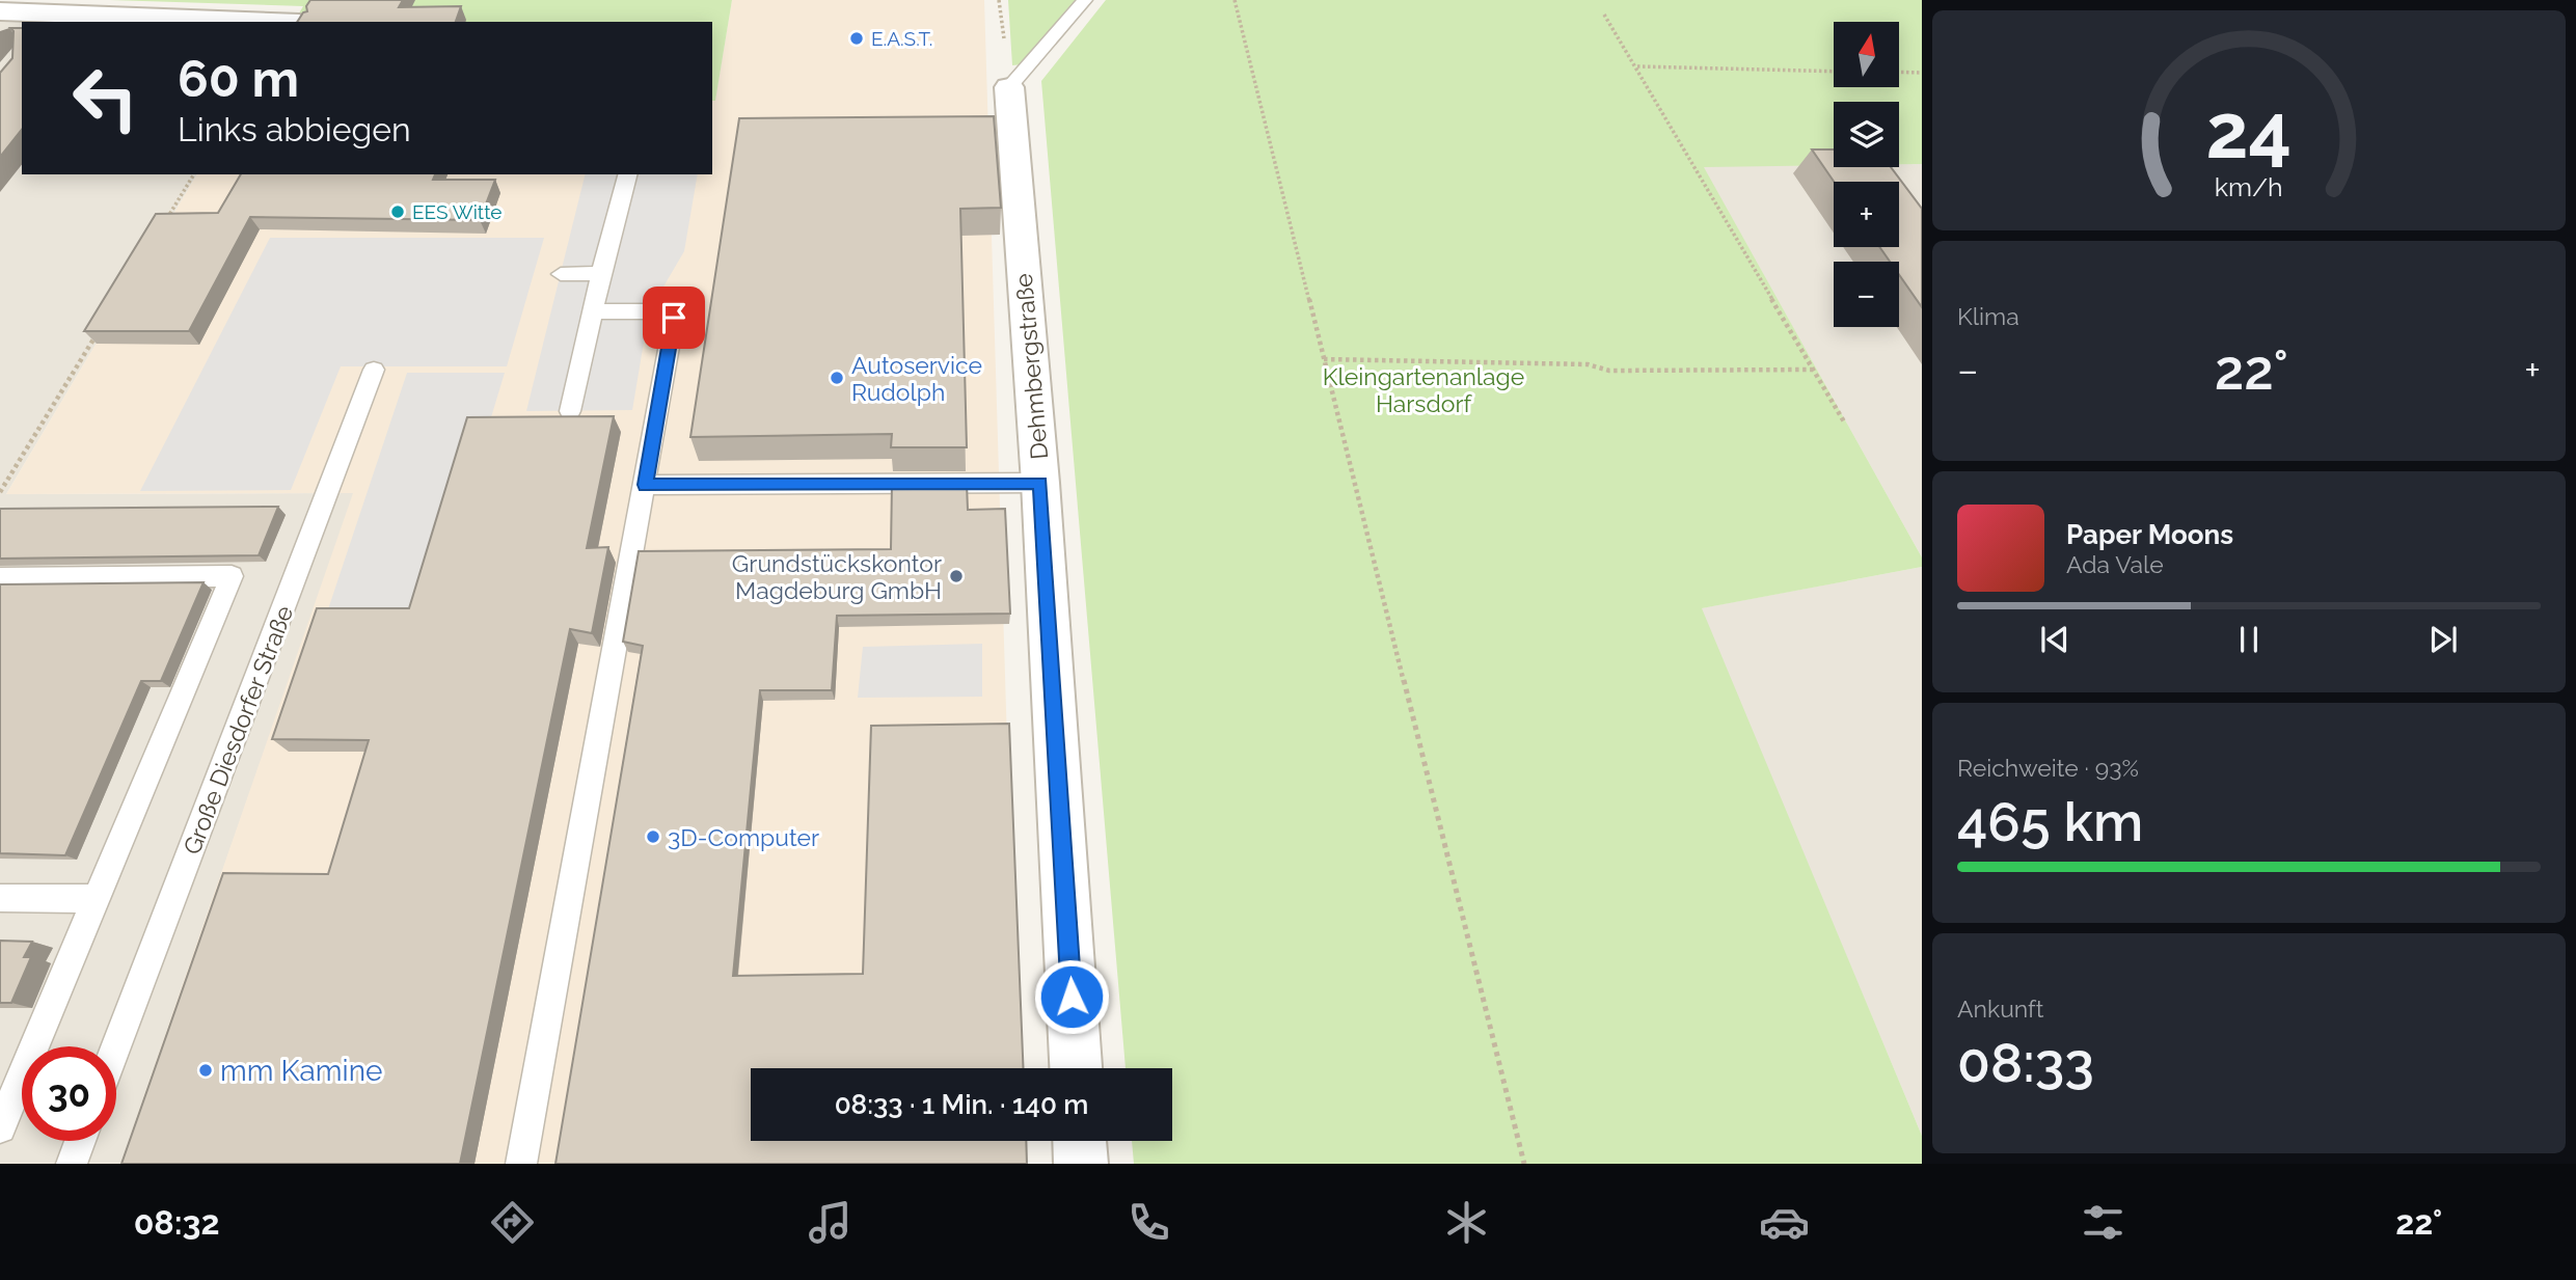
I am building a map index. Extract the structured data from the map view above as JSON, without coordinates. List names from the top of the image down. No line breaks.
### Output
{"streets":{"street":["Dehmbergstraße"],"lane":["Große Diesdorfer Straße"]},"parks":["Kleingartenanlage Harsdorf"],"places":["E.A.S.T.","EES Witte","Autoservice Rudolph","Grundstückskontor Magdeburg GmbH","3D-Computer","mm Kamine"],"north":"top","page":{"map_buttons":["+","−"],"turn":["60 m","Links abbiegen"],"tile":["Klima",["Reichweite · 93%","465 km"],["Ankunft","08:33"]],"heat":["−","22°","+"],"song":["Paper Moons","Ada Vale"],"limit":"30","trip":"08:33 · 1 Min. · 140 m","tabs":["08:32","22°"],"gauge":["24","km/h"]}}
